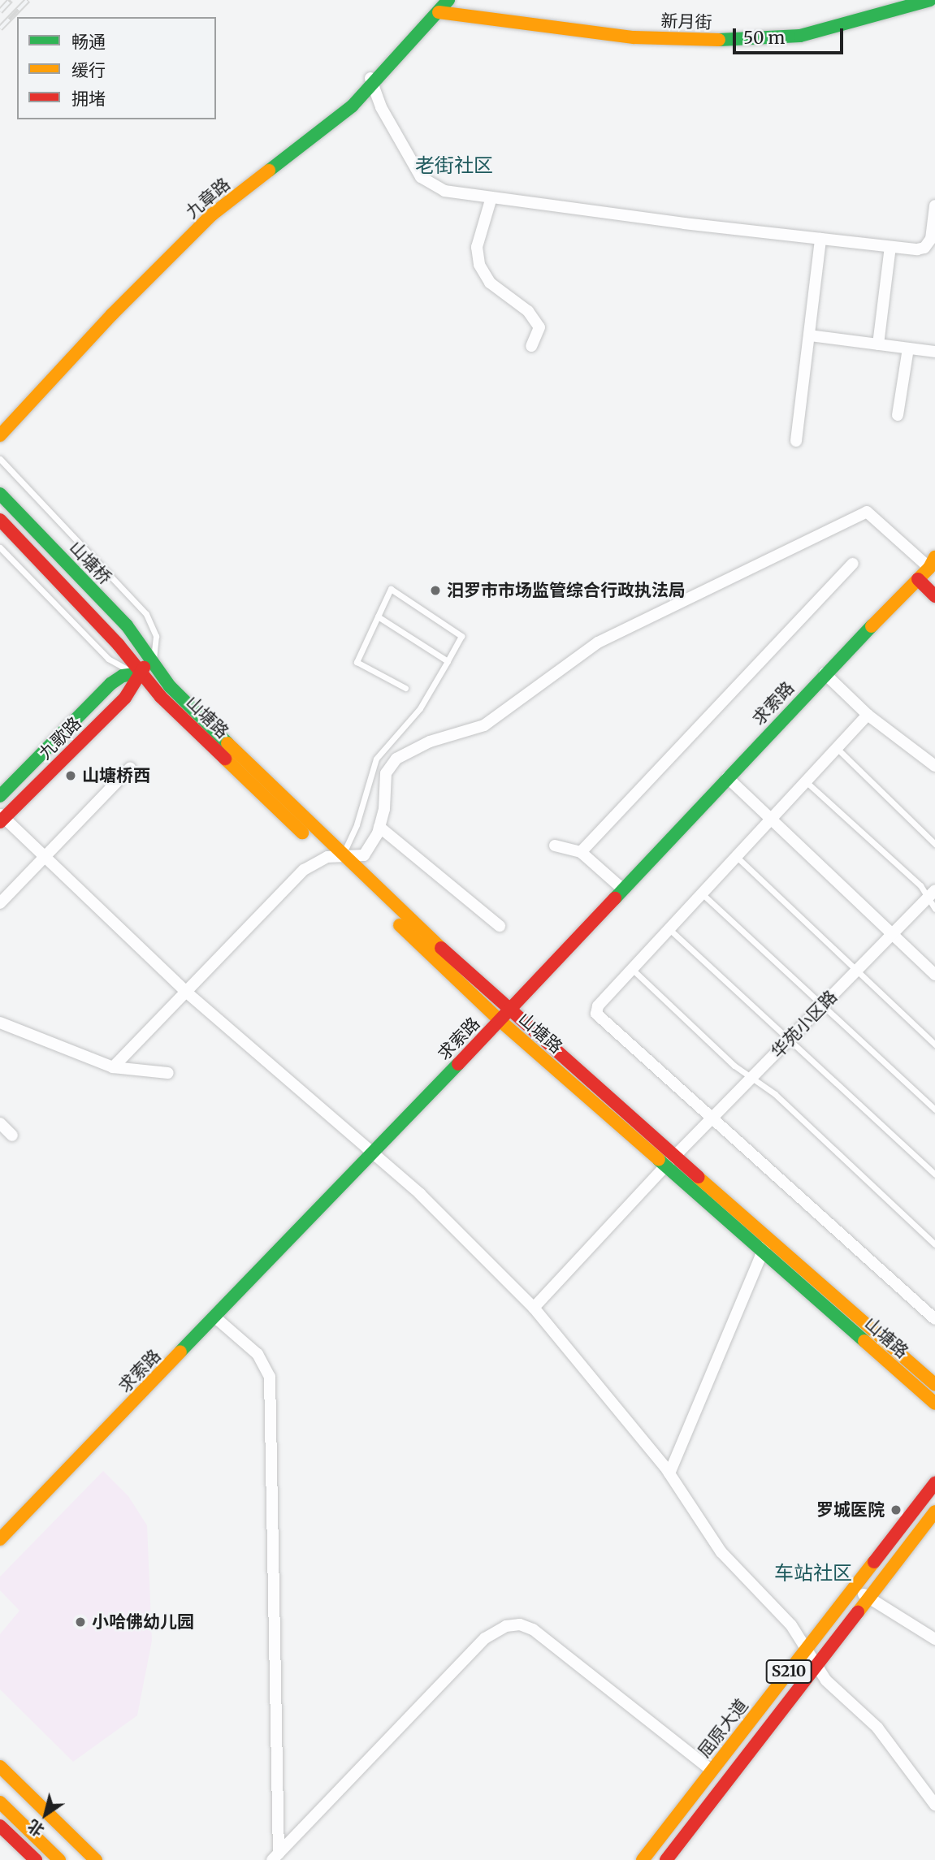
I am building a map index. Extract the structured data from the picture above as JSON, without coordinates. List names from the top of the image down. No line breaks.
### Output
{"streets":{"street":["新月街","九章路","山塘桥","求索路","山塘路","九歌路","华苑小区路","S210","屈原大道"]},"crossings":[["新月街","九章路"],["山塘桥","山塘路"],["山塘桥","九歌路"],["求索路","山塘路"],["山塘路","九歌路"],["山塘路","华苑小区路"]],"districts":["老街社区","车站社区"],"places":["汨罗市市场监管综合行政执法局","山塘桥西","罗城医院","小哈佛幼儿园"],"legend":["畅通","缓行","拥堵"],"scale_bar":"50 m","north":"bottom left"}
